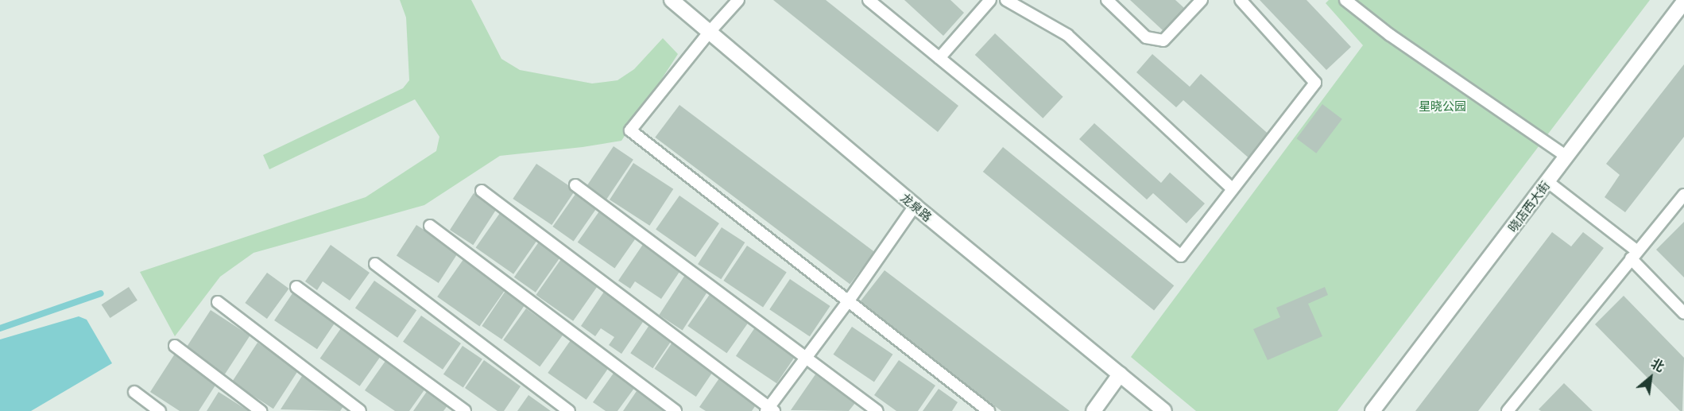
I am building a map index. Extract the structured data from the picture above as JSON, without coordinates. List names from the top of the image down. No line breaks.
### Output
{"streets":{"street":["晓店西大街","龙泉路"]},"parks":["星晓公园"],"north":"top right"}
